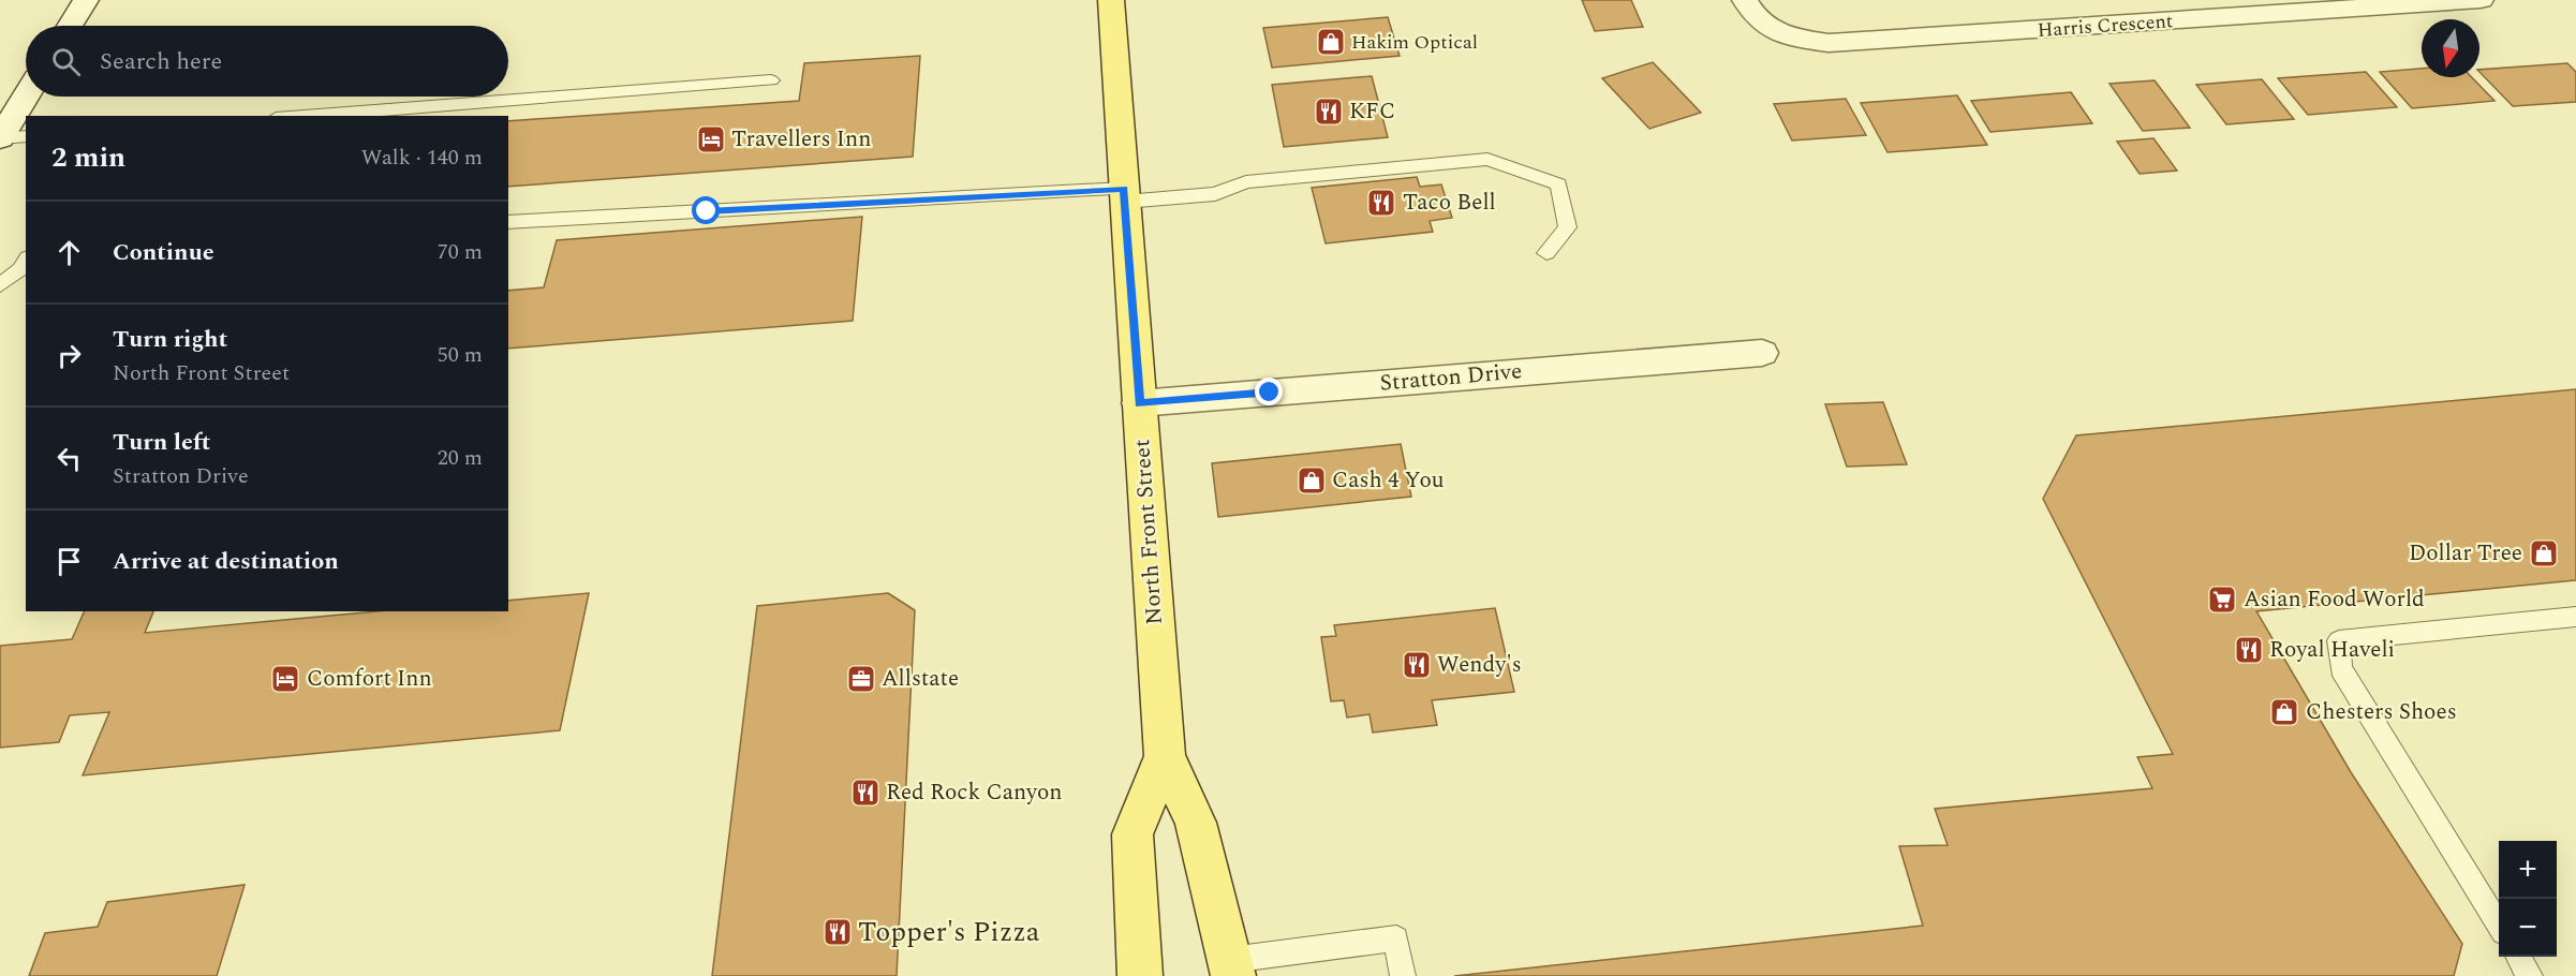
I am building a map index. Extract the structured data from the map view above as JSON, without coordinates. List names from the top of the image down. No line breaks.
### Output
{"streets":{"main road":["North Front Street"],"street":["Harris Crescent","Stratton Drive"]},"crossings":[["Stratton Drive","North Front Street"]],"places":{"shop":["Hakim Optical","Cash 4 You","Dollar Tree","Chesters Shoes"],"restaurant":["KFC","Taco Bell","Royal Haveli","Wendy's","Red Rock Canyon","Topper's Pizza"],"hotel":["Travellers Inn","Comfort Inn"],"supermarket":["Asian Food World"],"office":["Allstate"]},"north":"bottom","page":{"search":"Search here","heading":["2 min","Walk · 140 m"],"list":[["Continue","70 m"],["Turn right","North Front Street","50 m"],["Turn left","Stratton Drive","20 m"],"Arrive at destination"],"map_buttons":["+","−"]}}
